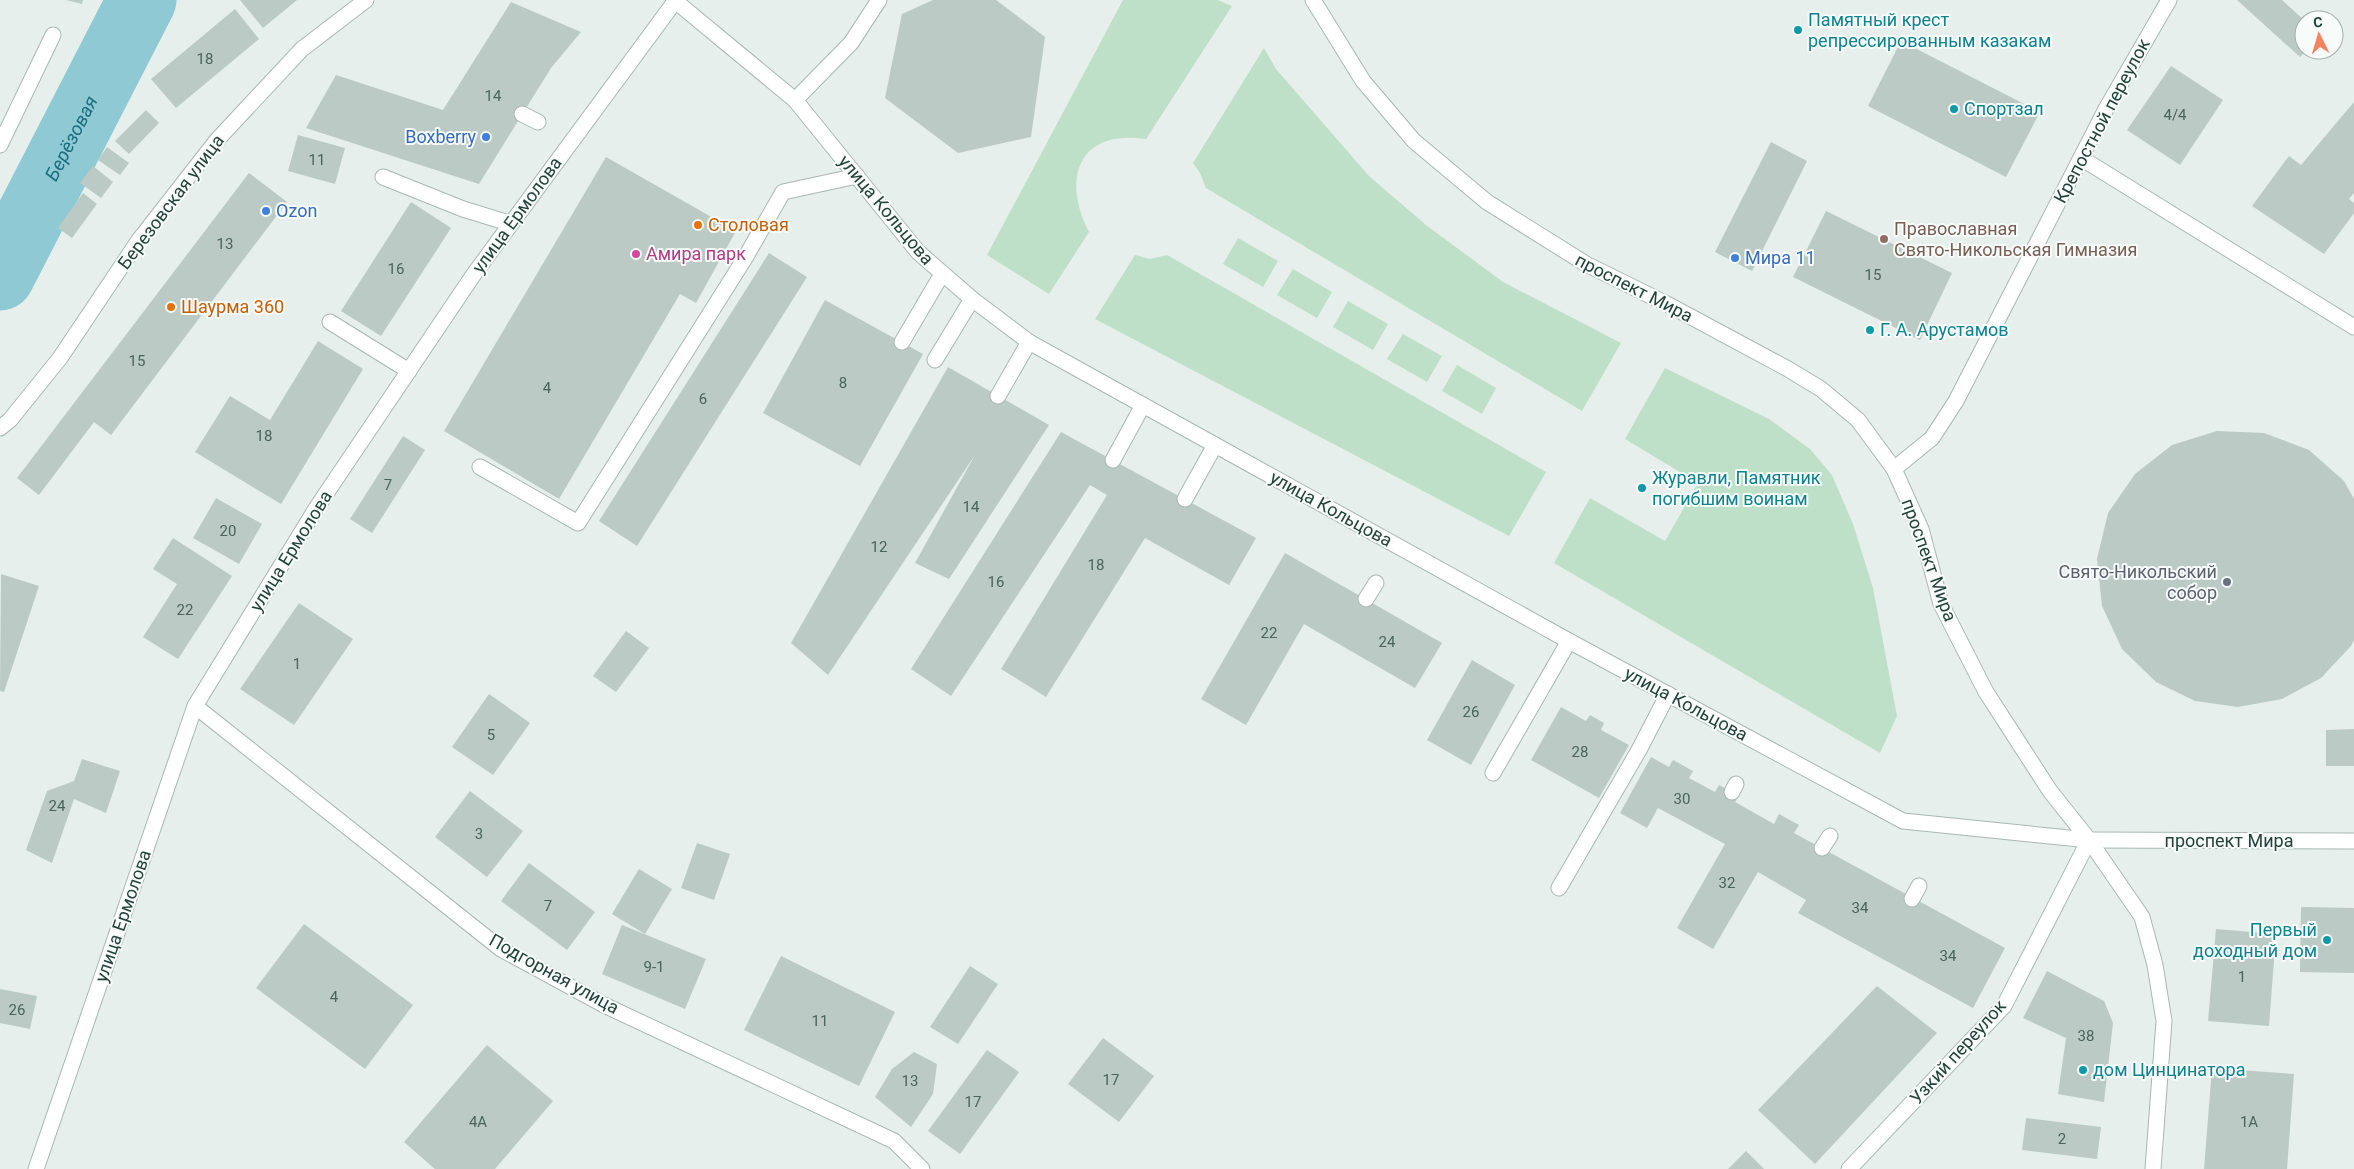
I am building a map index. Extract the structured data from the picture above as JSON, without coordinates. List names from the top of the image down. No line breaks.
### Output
{"streets":{"street":["Крепостной переулок","Березовская улица","улица Кольцова","улица Ермолова","проспект Мира","Подгорная улица","Узкий переулок"]},"crossings":[["Крепостной переулок","проспект Мира"],["улица Кольцова","улица Ермолова"],["улица Кольцова","проспект Мира"],["улица Кольцова","Узкий переулок"],["улица Ермолова","Подгорная улица"],["проспект Мира","Узкий переулок"]],"water":["Берёзовая"],"places":["Памятный крест репрессированным казакам","Спортзал","Boxberry","Ozon","Столовая","Православная Свято-Никольская Гимназия","Амира парк","Мира 11","Шаурма 360","Г. А. Арустамов","Журавли, Памятник погибшим воинам","Свято-Никольский собор","Первый доходный дом","дом Цинцинатора"],"house_numbers":["18","14","4/4","11","13","16","15","15","8","4","6","18","7","14","20","12","18","16","22","22","24","1","26","5","28","30","24","3","32","7","34","34","9-1","1","4","26","11","38","17","13","17","4А","1А","2"],"north":"top"}
